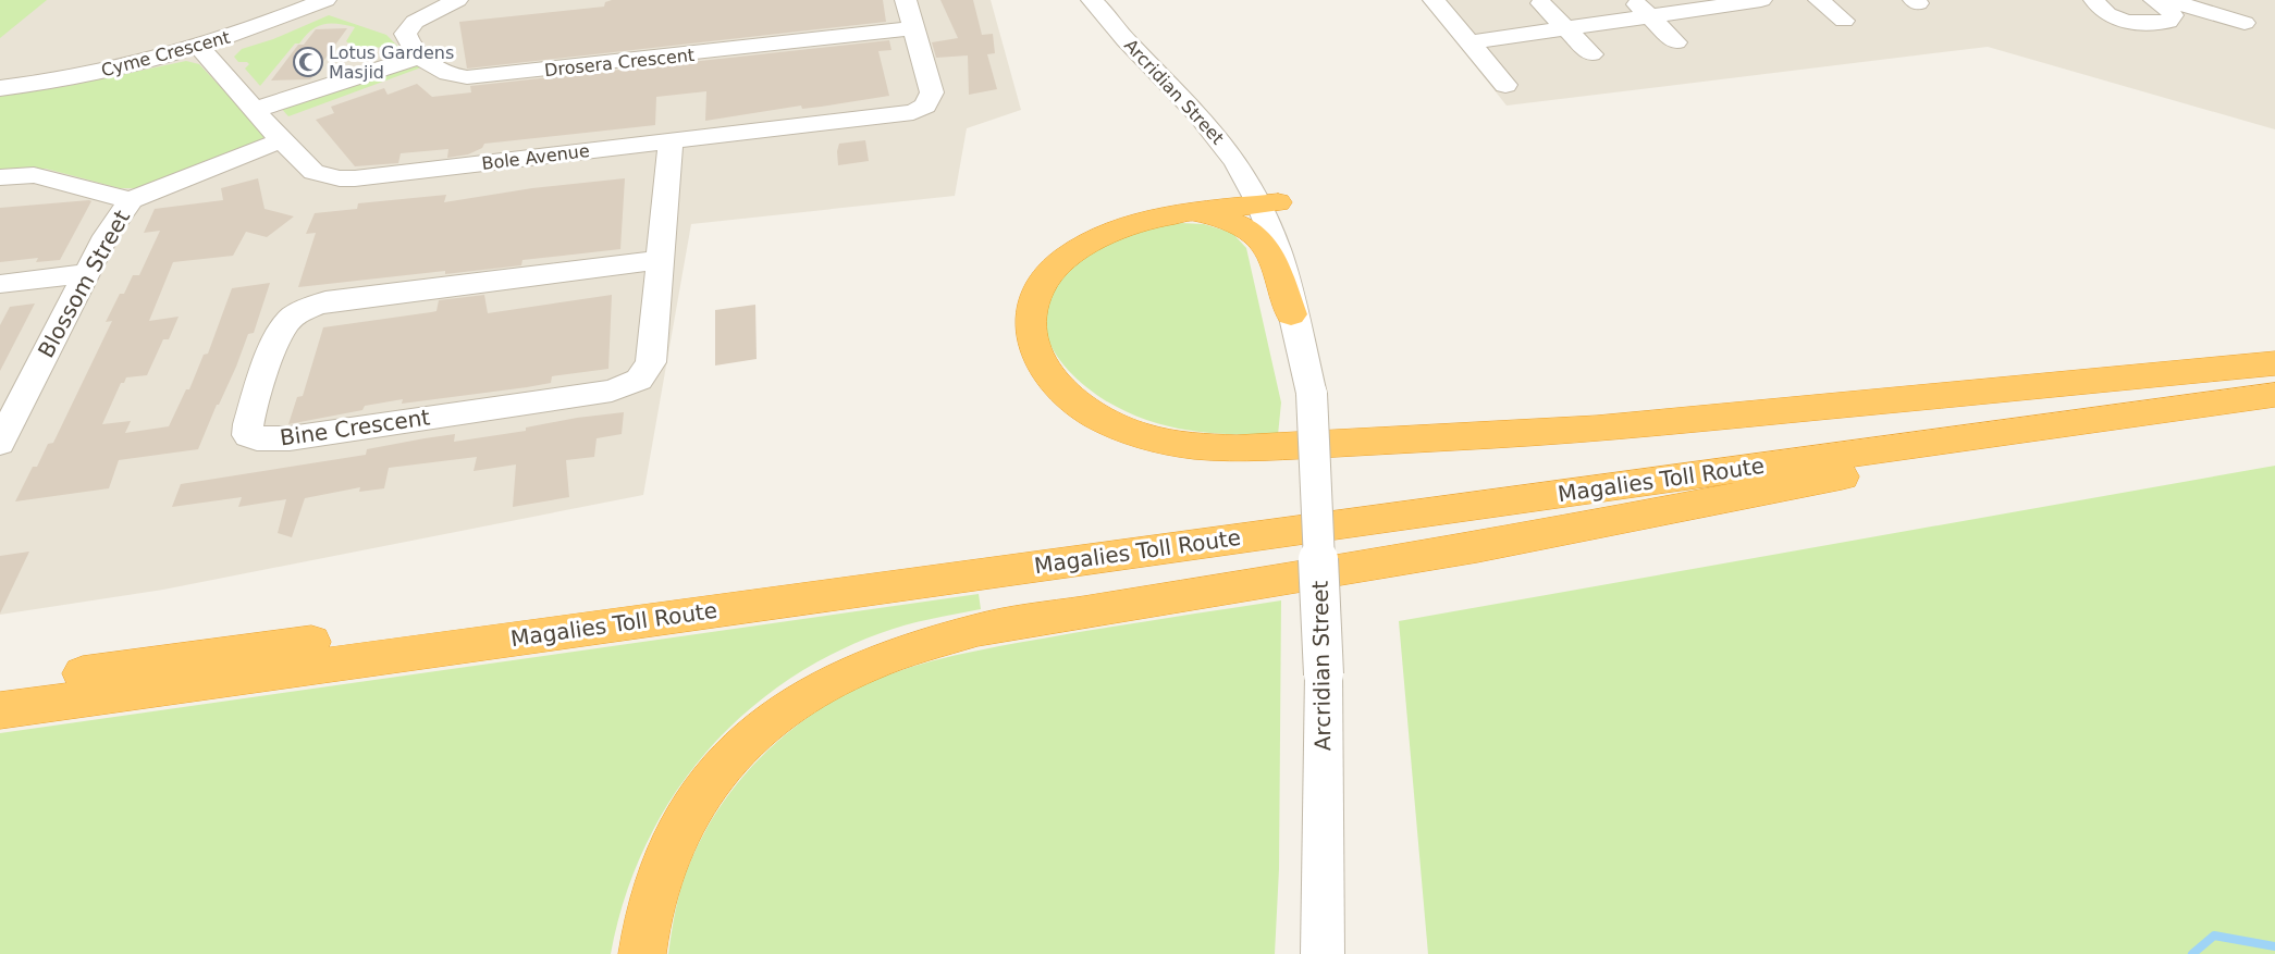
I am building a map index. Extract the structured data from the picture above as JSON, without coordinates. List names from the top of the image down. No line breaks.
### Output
{"streets":{"highway":["Magalies Toll Route"],"street":["Cyme Crescent","Drosera Crescent","Arcridian Street","Bole Avenue","Blossom Street","Bine Crescent"]},"crossings":[["Cyme Crescent","Bole Avenue"],["Drosera Crescent","Bole Avenue"],["Bole Avenue","Blossom Street"],["Bole Avenue","Bine Crescent"]],"places":{"mosque":["Lotus Gardens Masjid"]}}
